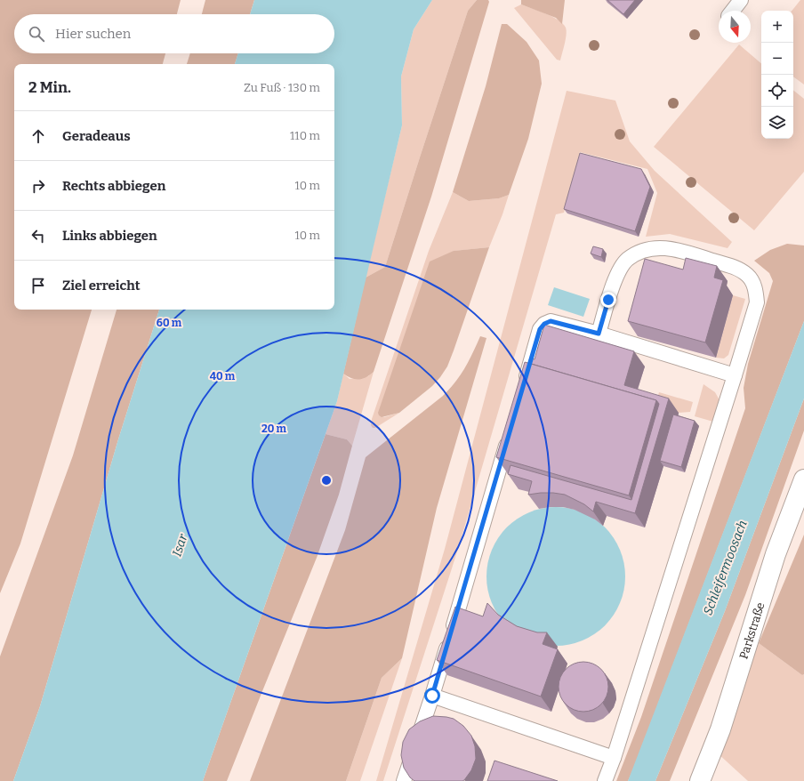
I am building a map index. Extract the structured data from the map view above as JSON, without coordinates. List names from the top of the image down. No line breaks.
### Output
{"streets":{"street":["Parkstraße"]},"water":["Isar","Schleifermoosach"],"north":"bottom","page":{"map_buttons":["+","−"],"search":"Hier suchen","heading":["2 Min.","Zu Fuß · 130 m"],"list":[["Geradeaus","110 m"],["Rechts abbiegen","10 m"],["Links abbiegen","10 m"],"Ziel erreicht"]},"rings":["60 m","40 m","20 m"]}
